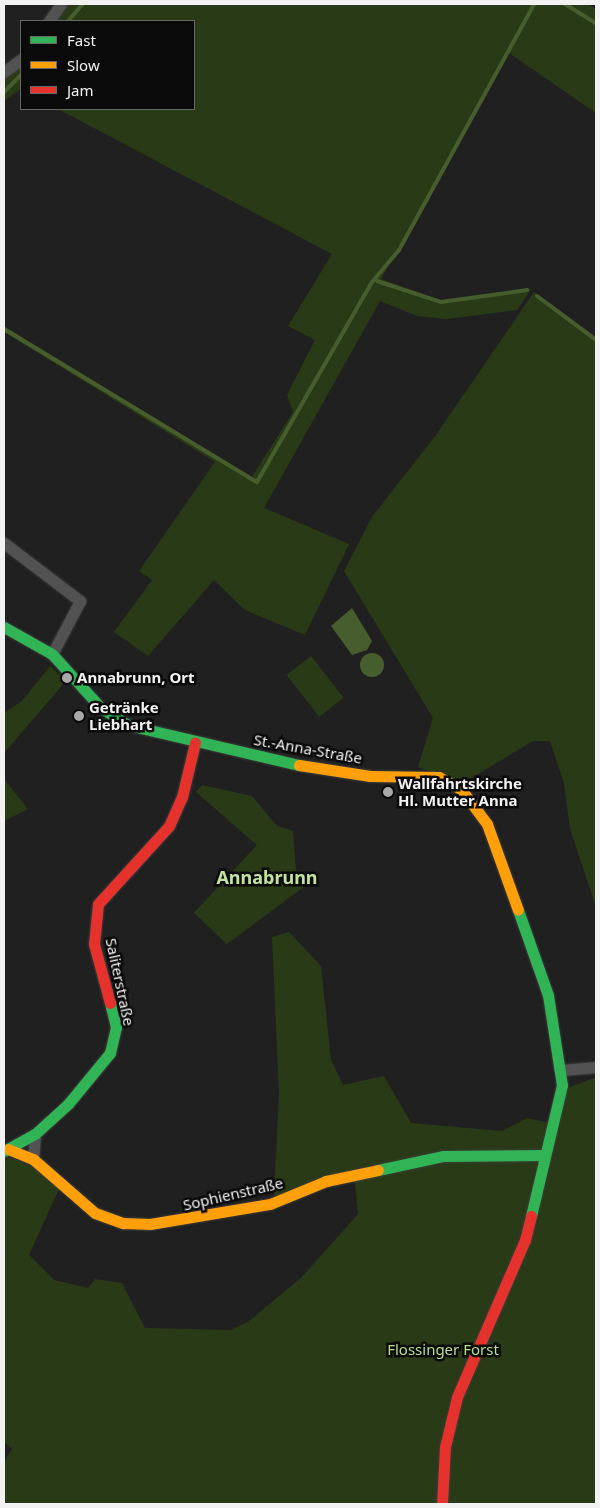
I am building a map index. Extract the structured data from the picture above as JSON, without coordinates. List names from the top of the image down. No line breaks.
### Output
{"streets":{"street":["St.-Anna-Straße","Saliterstraße","Sophienstraße"]},"crossings":[["St.-Anna-Straße","Saliterstraße"],["St.-Anna-Straße","Sophienstraße"],["Saliterstraße","Sophienstraße"]],"districts":["Annabrunn"],"parks":["Flossinger Forst"],"places":["Annabrunn, Ort","Getränke Liebhart","Wallfahrtskirche Hl. Mutter Anna"],"legend":["Fast","Slow","Jam"]}
